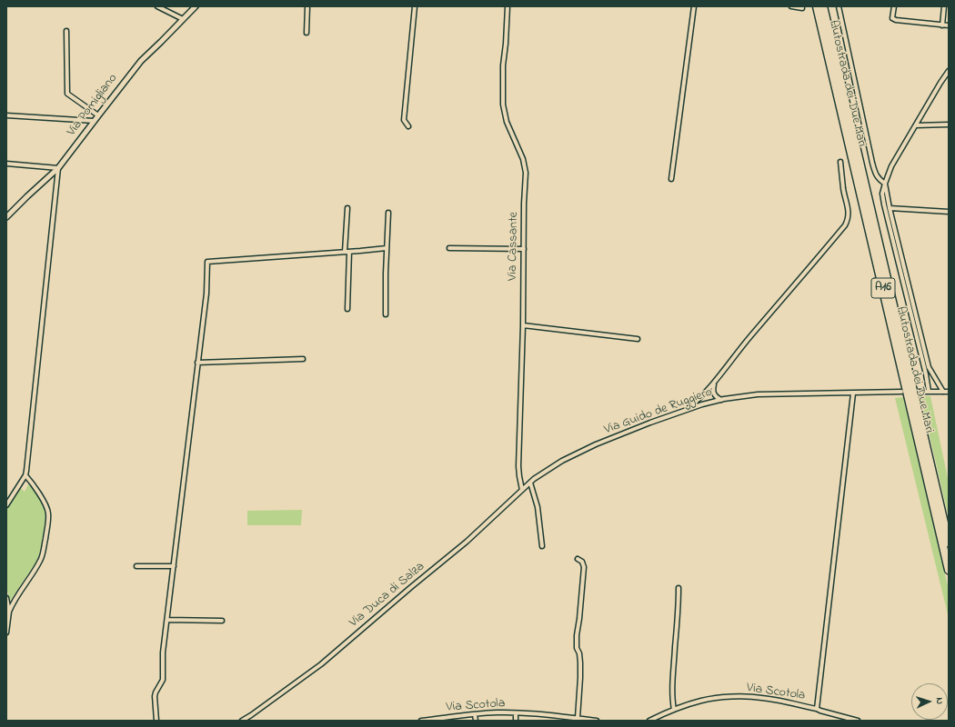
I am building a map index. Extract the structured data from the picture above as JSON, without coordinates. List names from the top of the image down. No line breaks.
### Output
{"streets":{"highway":["Autostrada dei Due Mari","A16"],"street":["Via Pomigliano","Via Cassante","Via Guido de Ruggiero","Via Duca di Salza","Via Scotola"]},"crossings":[["Via Cassante","Via Duca di Salza"],["Via Guido de Ruggiero","Via Duca di Salza"]],"north":"right"}
